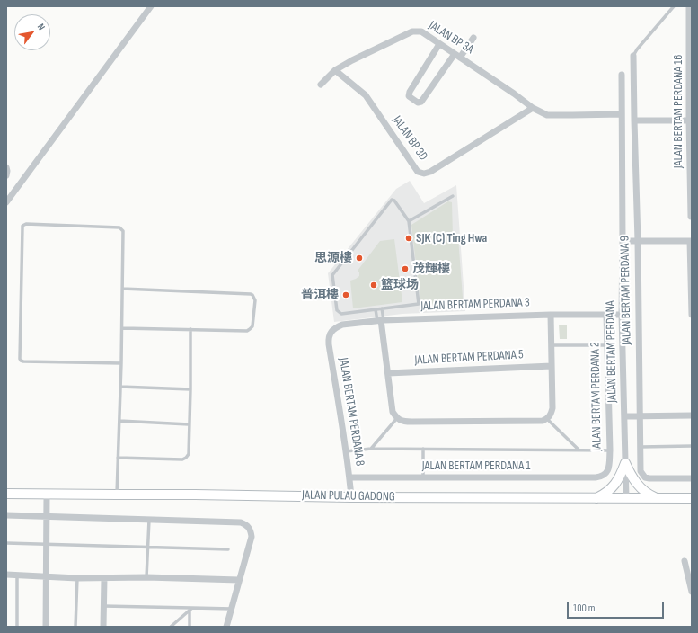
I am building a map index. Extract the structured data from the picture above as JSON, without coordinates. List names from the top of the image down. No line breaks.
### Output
{"streets":{"main road":["JALAN PULAU GADONG"],"street":["JALAN BP 3A","JALAN BERTAM PERDANA 16","JALAN BP 3D","JALAN BERTAM PERDANA 9","JALAN BERTAM PERDANA 3","JALAN BERTAM PERDANA","JALAN BERTAM PERDANA 5","JALAN BERTAM PERDANA 2","JALAN BERTAM PERDANA 8","JALAN BERTAM PERDANA 1"]},"crossings":[["JALAN BP 3A","JALAN BP 3D"],["JALAN BP 3A","JALAN BERTAM PERDANA"],["JALAN BERTAM PERDANA 3","JALAN BERTAM PERDANA"],["JALAN BERTAM PERDANA 3","JALAN BERTAM PERDANA 2"],["JALAN BERTAM PERDANA 3","JALAN BERTAM PERDANA 8"],["JALAN BERTAM PERDANA","JALAN PULAU GADONG"],["JALAN BERTAM PERDANA 2","JALAN BERTAM PERDANA 1"],["JALAN BERTAM PERDANA 8","JALAN BERTAM PERDANA 1"],["JALAN BERTAM PERDANA 8","JALAN PULAU GADONG"]],"places":["SJK (C) Ting Hwa","思源樓","茂輝樓","篮球场","普洱樓"],"scale_bar":"100 m","north":"top right"}
